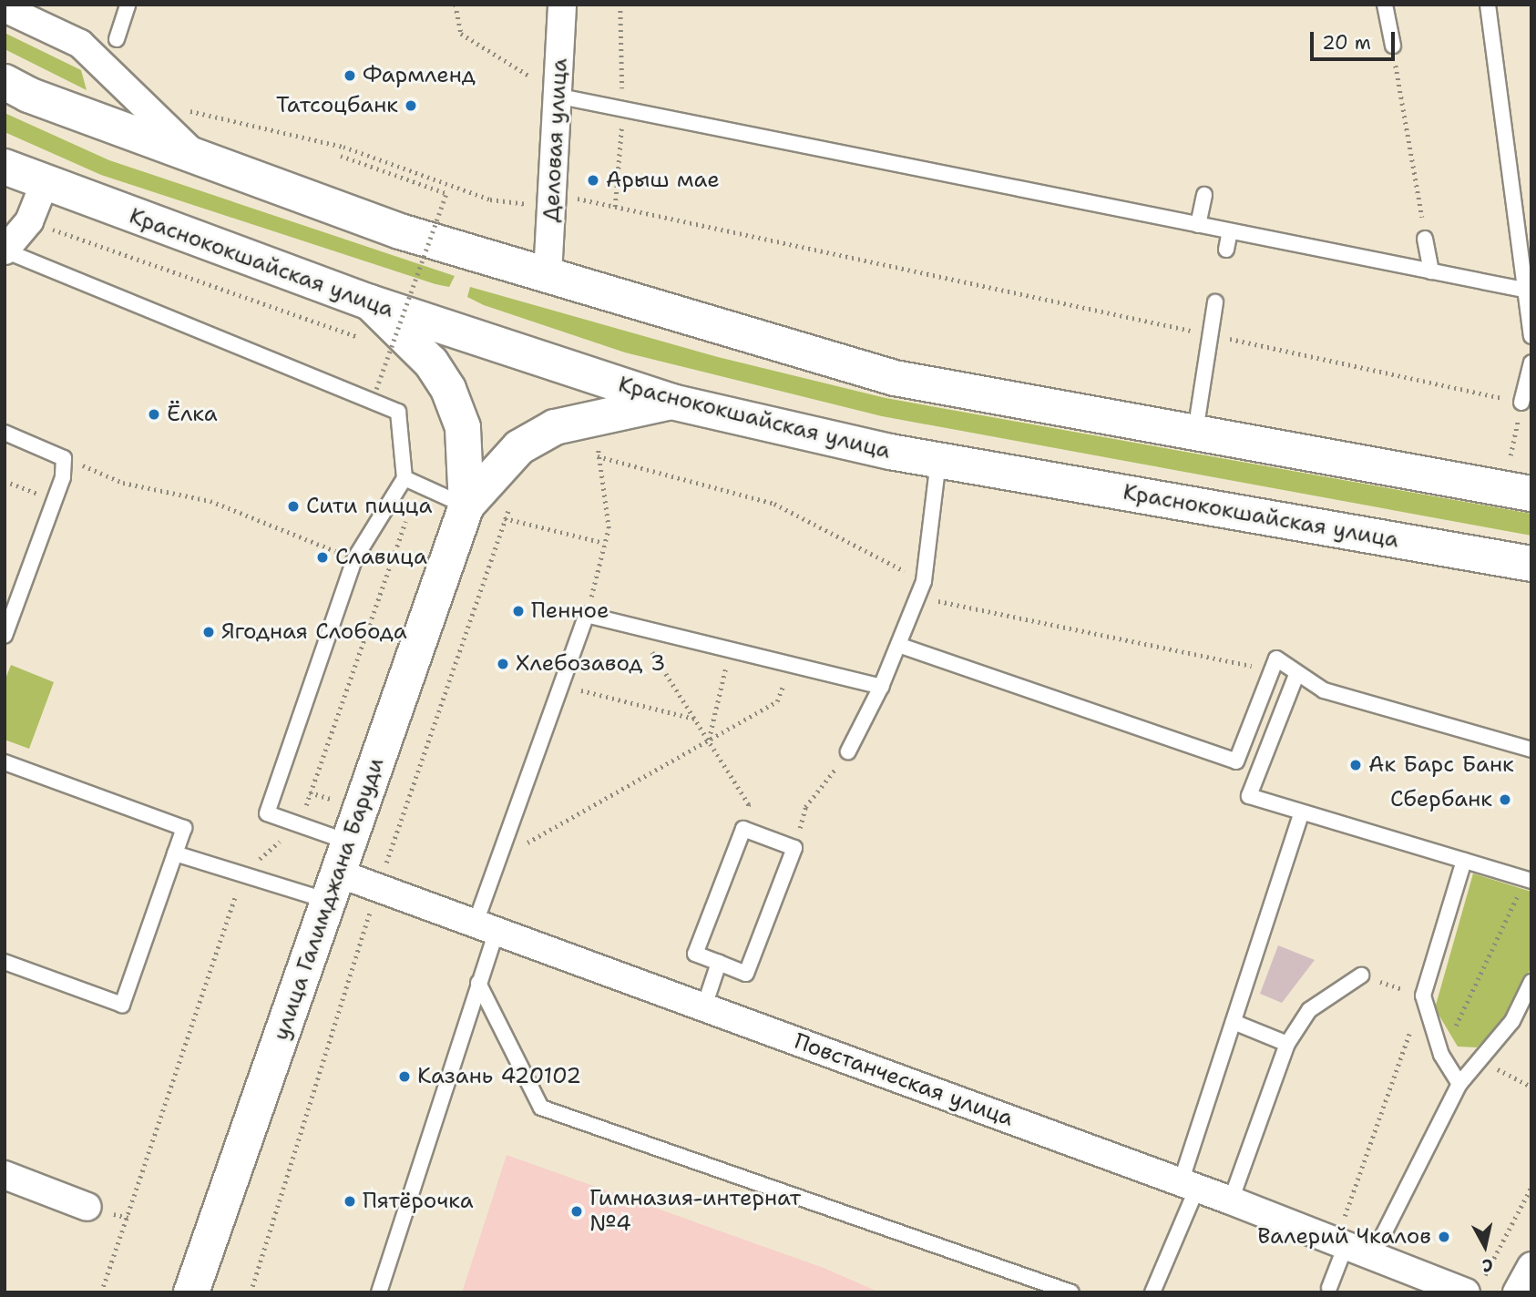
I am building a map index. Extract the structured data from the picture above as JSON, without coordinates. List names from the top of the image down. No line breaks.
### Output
{"streets":{"main road":["Краснококшайская улица","улица Галимджана Баруди"],"street":["Деловая улица","Повстанческая улица"]},"crossings":[["Краснококшайская улица","улица Галимджана Баруди"],["улица Галимджана Баруди","Повстанческая улица"]],"places":["Фармленд","Татсоцбанк","Арыш мае","Ёлка","Сити пицца","Славица","Пенное","Ягодная Слобода","Хлебозавод 3","Ак Барс Банк","Сбербанк","Казань 420102","Пятёрочка","Гимназия-интернат №4","Валерий Чкалов"],"scale_bar":"20 m","north":"bottom"}
